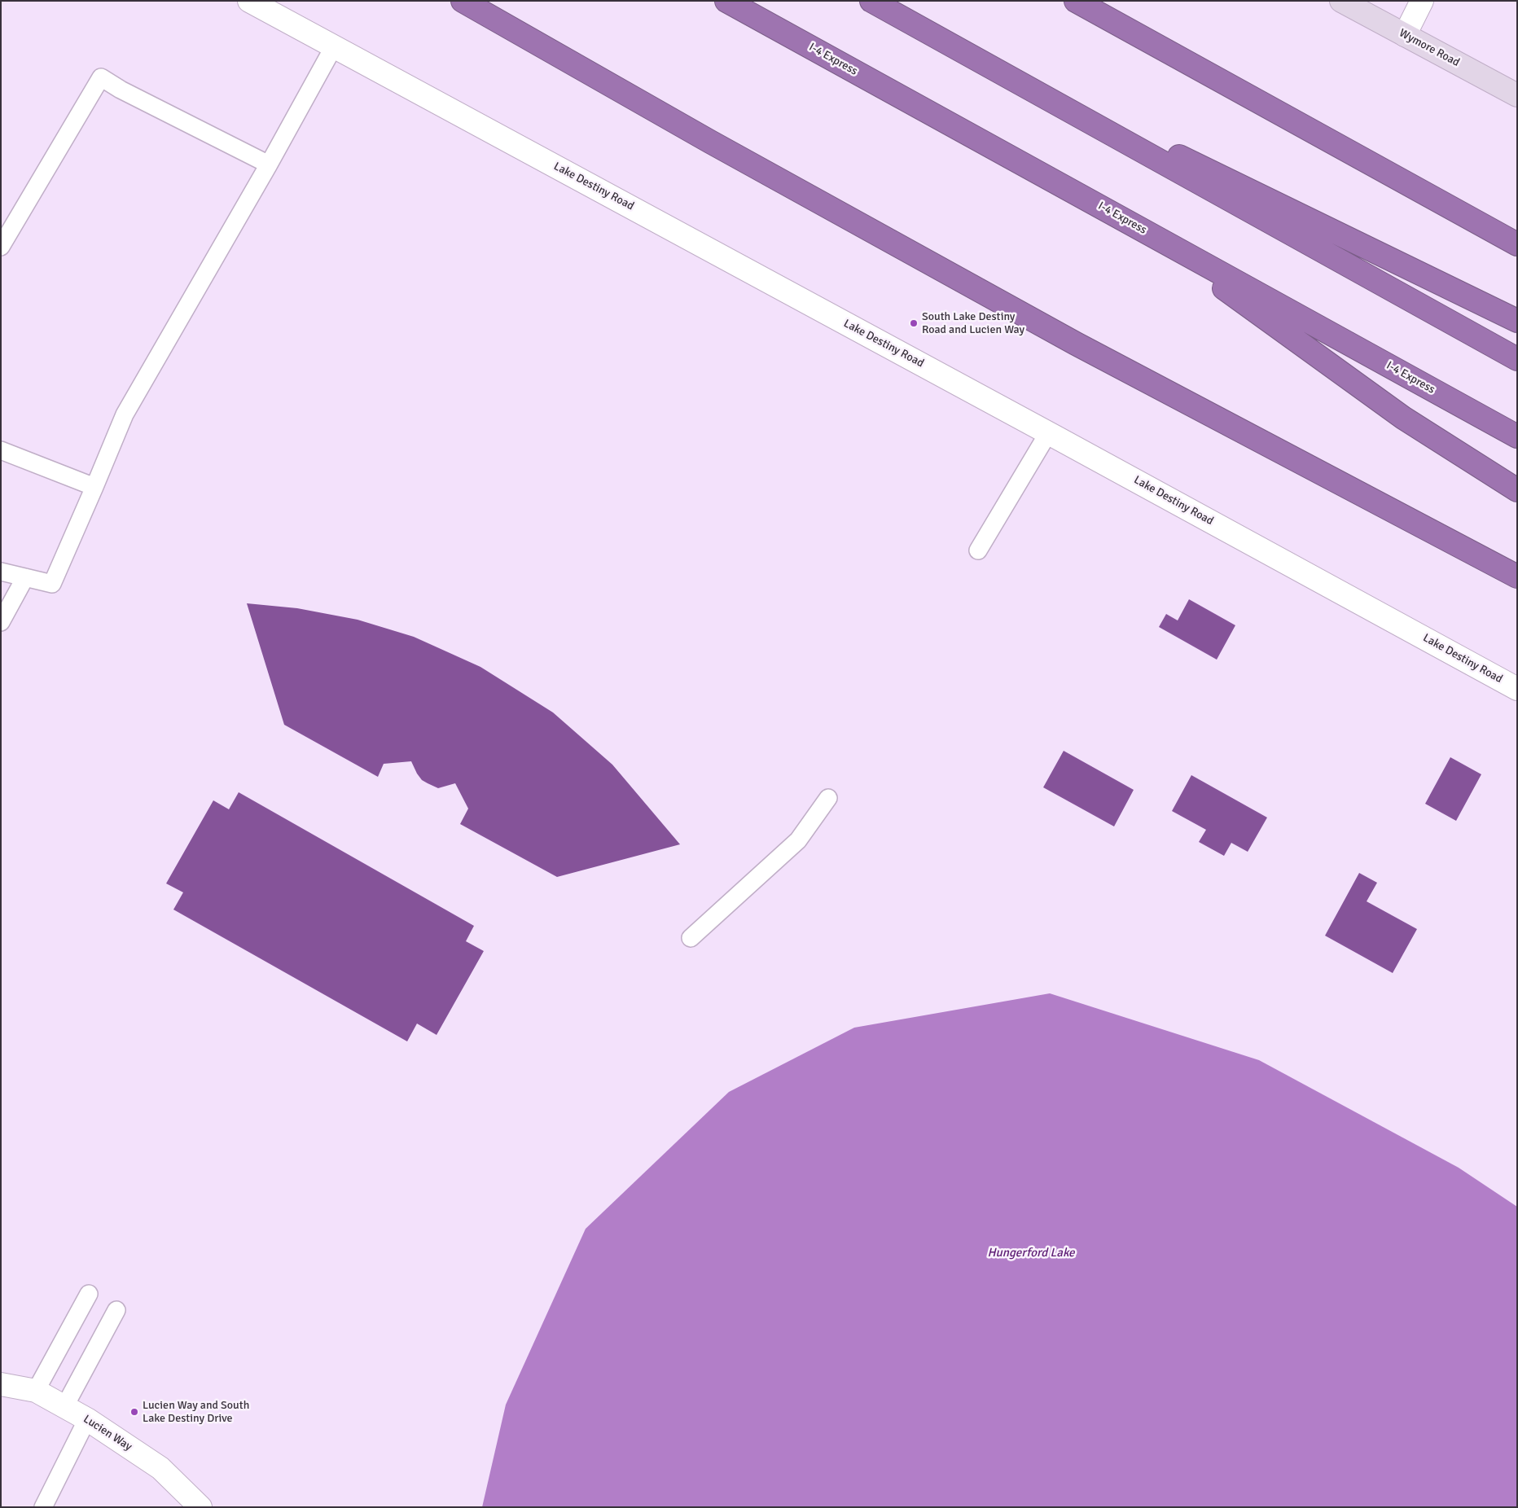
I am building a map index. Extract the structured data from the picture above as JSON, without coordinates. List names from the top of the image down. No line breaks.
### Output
{"streets":{"highway":["I-4 Express"],"main road":["Wymore Road"],"street":["Lake Destiny Road","Lucien Way"]},"water":["Hungerford Lake"],"places":["South Lake Destiny Road and Lucien Way","Lucien Way and South Lake Destiny Drive"]}
